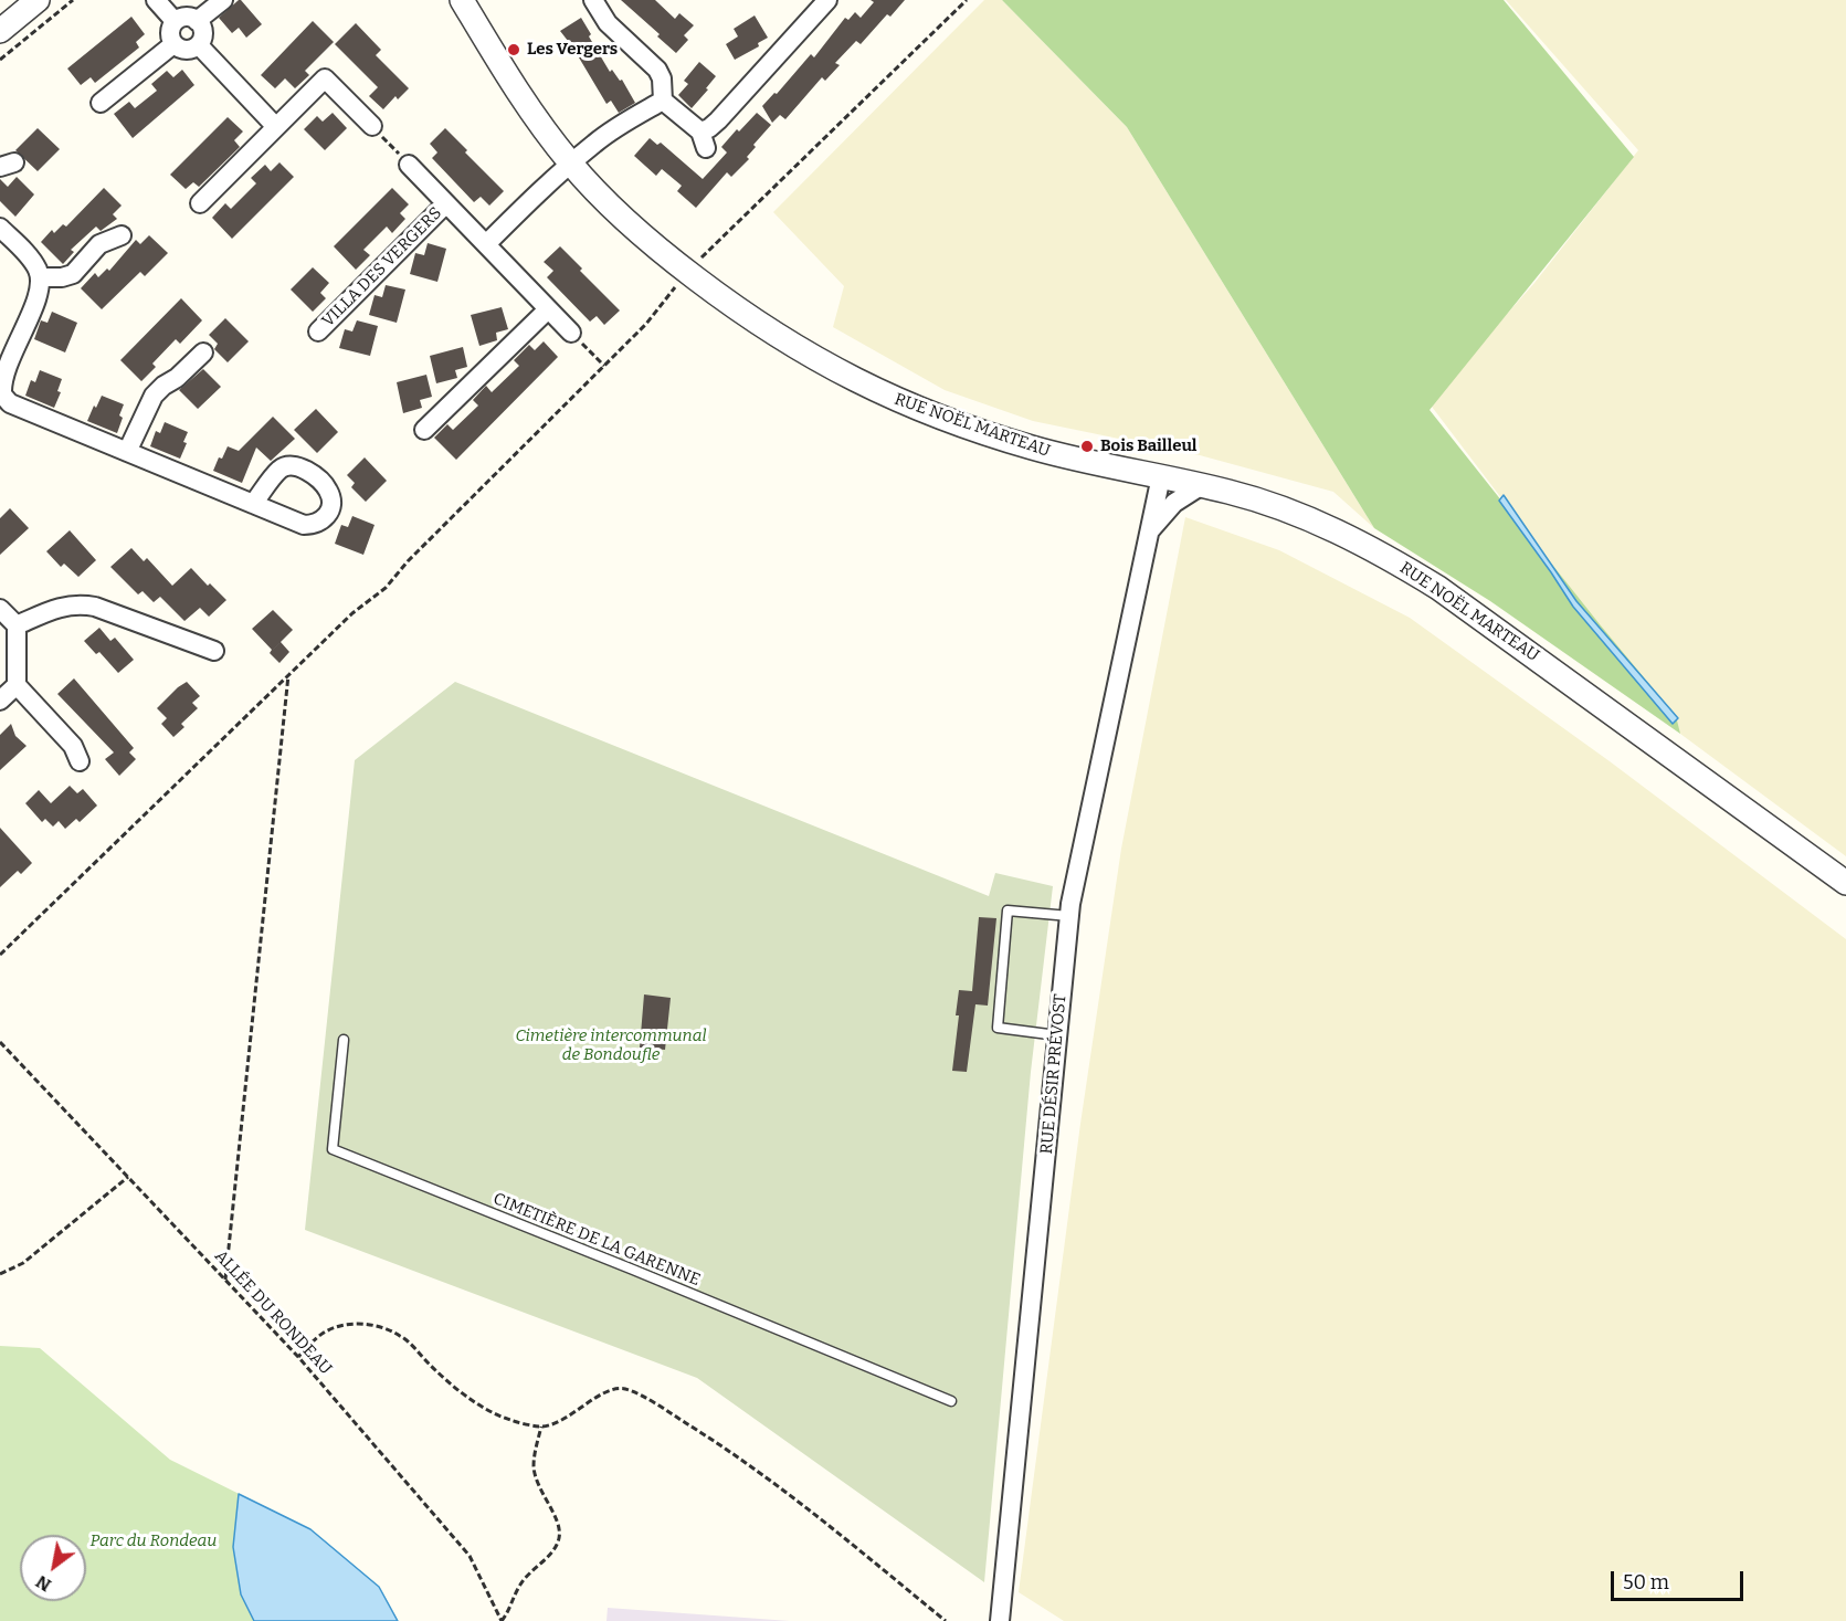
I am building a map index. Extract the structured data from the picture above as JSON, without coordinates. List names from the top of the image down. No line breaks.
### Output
{"streets":{"street":["VILLA DES VERGERS","RUE NOËL MARTEAU","RUE DÉSIR PRÉVOST"],"lane":["CIMETIÈRE DE LA GARENNE"],"path":["ALLÉE DU RONDEAU"]},"crossings":[["RUE NOËL MARTEAU","RUE DÉSIR PRÉVOST"]],"parks":["Cimetière intercommunal de Bondoufle","Parc du Rondeau"],"places":["Les Vergers","Bois Bailleul"],"scale_bar":"50 m","north":"bottom left"}
